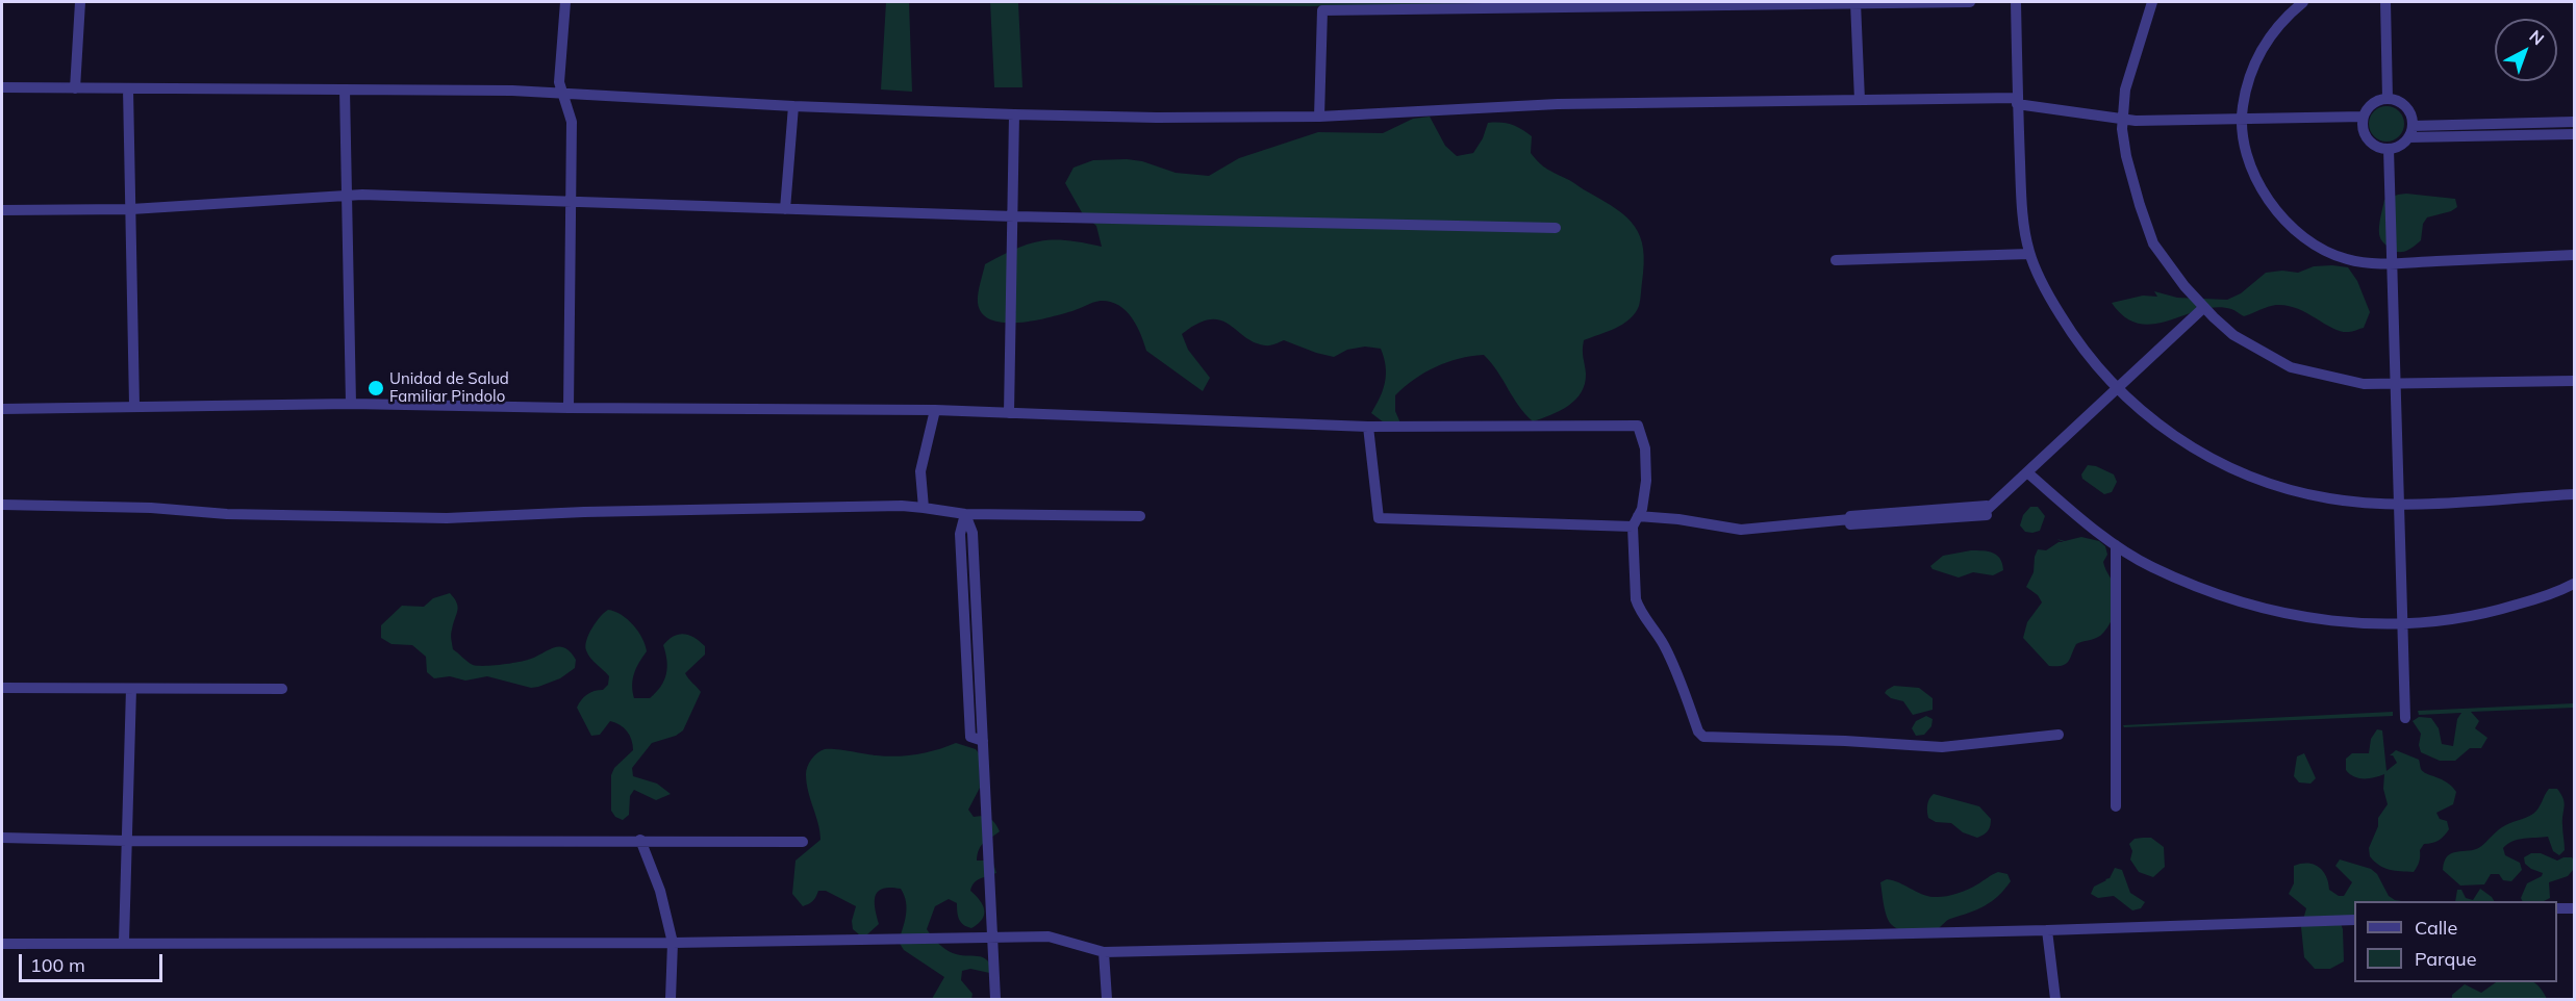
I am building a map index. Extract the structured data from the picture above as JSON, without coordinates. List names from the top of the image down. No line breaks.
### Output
{"places":["Unidad de Salud Familiar Pindolo"],"legend":["Calle","Parque"],"scale_bar":"100 m","north":"top right"}
